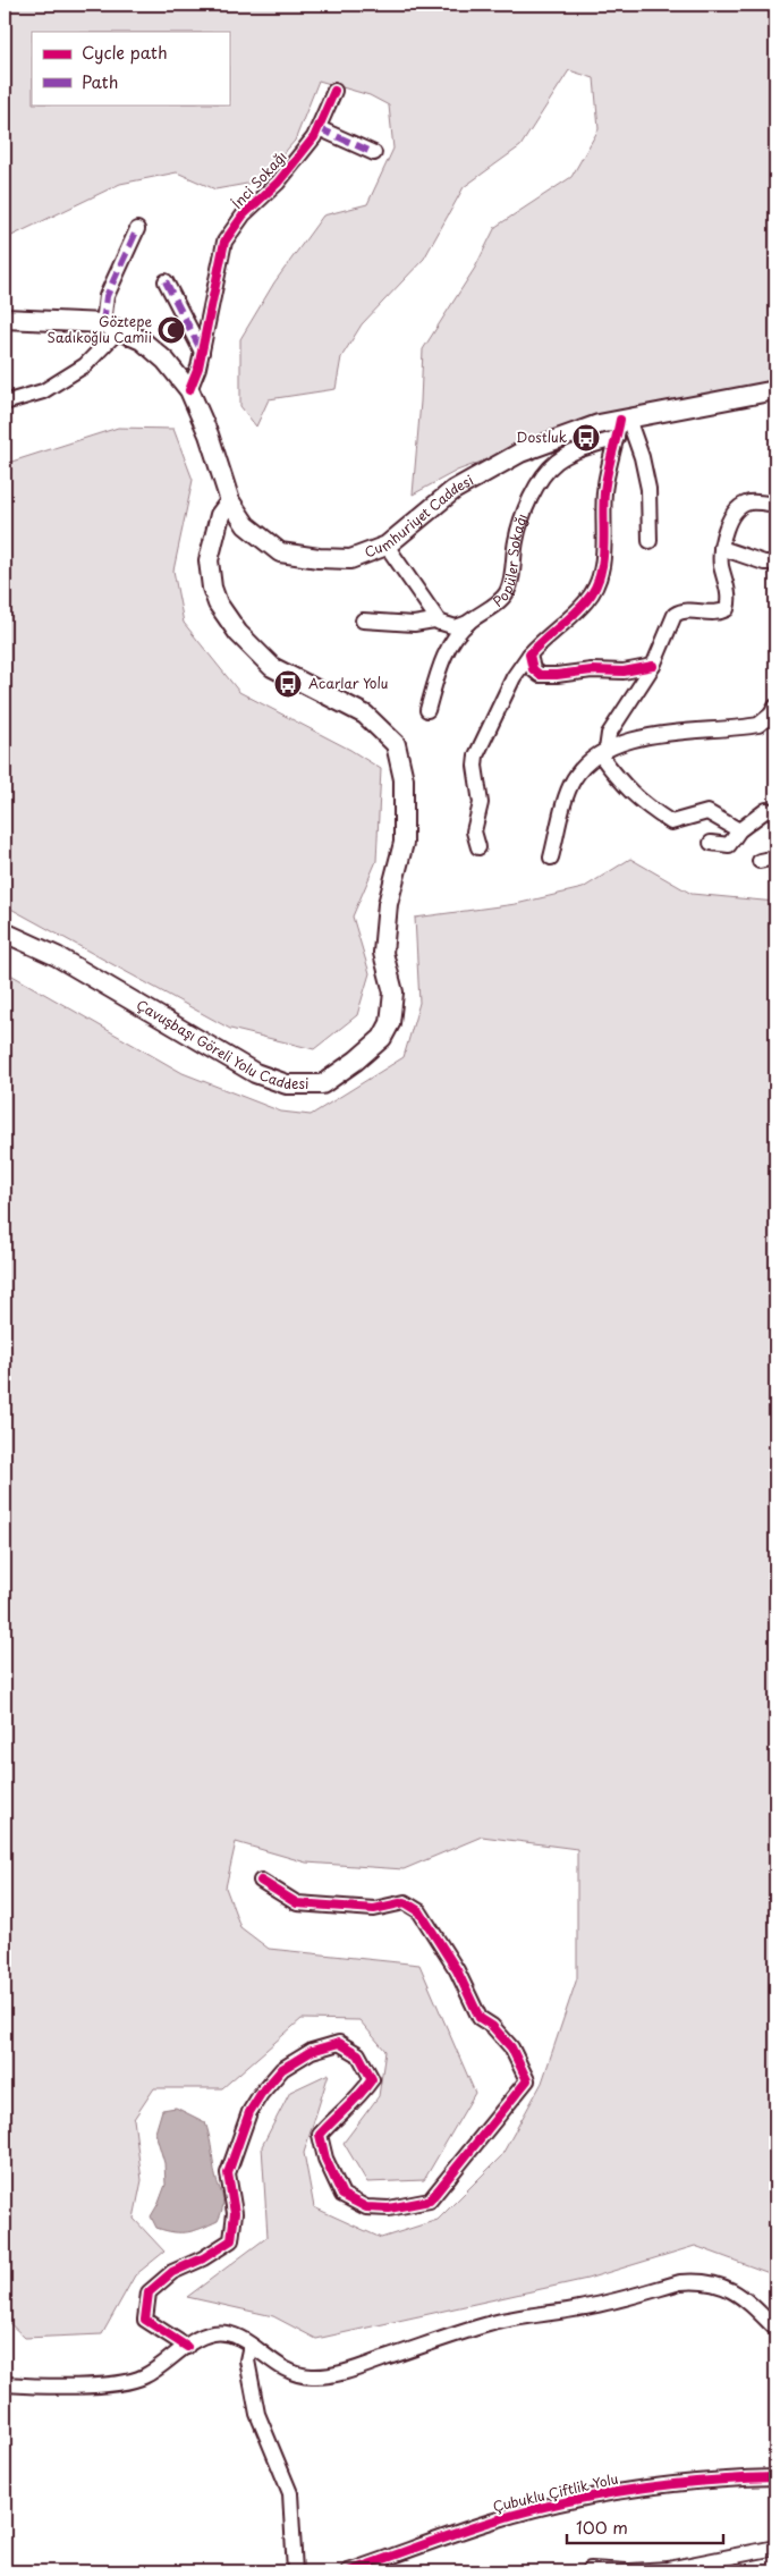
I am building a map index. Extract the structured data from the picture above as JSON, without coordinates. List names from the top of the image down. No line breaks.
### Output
{"streets":{"main road":["Cumhuriyet Caddesi","Çavuşbaşı Göreli Yolu Caddesi"],"street":["İnci Sokağı","Popüler Sokağı","Çubuklu Çiftlik Yolu"]},"crossings":[["İnci Sokağı","Cumhuriyet Caddesi"],["Cumhuriyet Caddesi","Popüler Sokağı"],["Cumhuriyet Caddesi","Çavuşbaşı Göreli Yolu Caddesi"]],"places":{"mosque":["Göztepe Sadıkoğlu Camii"],"bus stop":["Dostluk","Acarlar Yolu"]},"legend":["Cycle path","Path"],"scale_bar":"100 m"}
